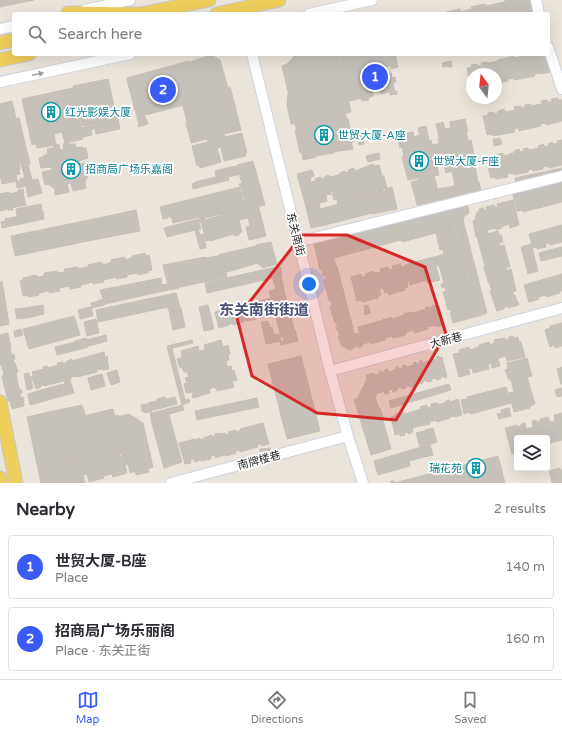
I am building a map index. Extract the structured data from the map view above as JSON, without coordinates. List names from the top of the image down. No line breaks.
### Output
{"streets":{"street":["东关南街","大新巷","南牌楼巷"]},"crossings":[["东关南街","大新巷"],["东关南街","南牌楼巷"]],"districts":["东关南街街道"],"places":{"building":["红光影娱大厦","世贸大厦-A座","世贸大厦-F座","招商局广场乐嘉阁","瑞花苑"]},"north":"top","page":{"search":"Search here","pins":["1","2"],"heading":["Nearby","2 results"],"list":[{"mark":"1","name":"世贸大厦-B座","note":"Place","value":"140 m"},{"mark":"2","name":"招商局广场乐丽阁","note":"Place · 东关正街","value":"160 m"}],"nav":["Map","Directions","Saved"]}}
